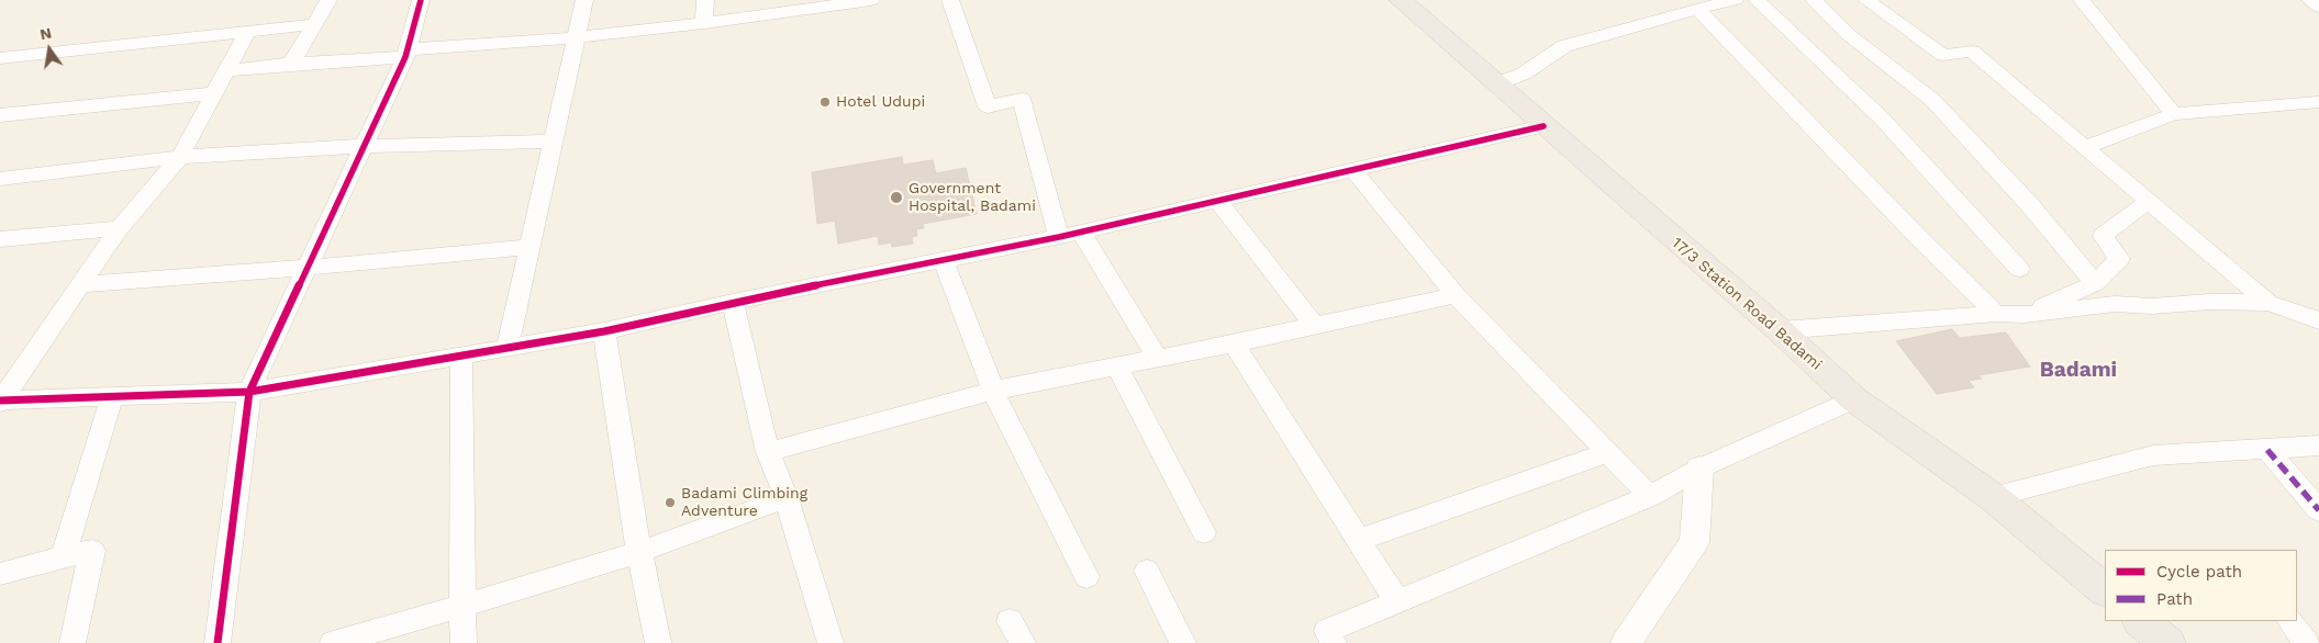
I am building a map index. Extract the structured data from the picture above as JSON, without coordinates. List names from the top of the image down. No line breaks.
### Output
{"streets":{"highway":["17/3 Station Road Badami"]},"districts":["Badami"],"places":["Hotel Udupi","Government Hospital, Badami","Badami Climbing Adventure"],"legend":["Cycle path","Path"],"north":"top"}
